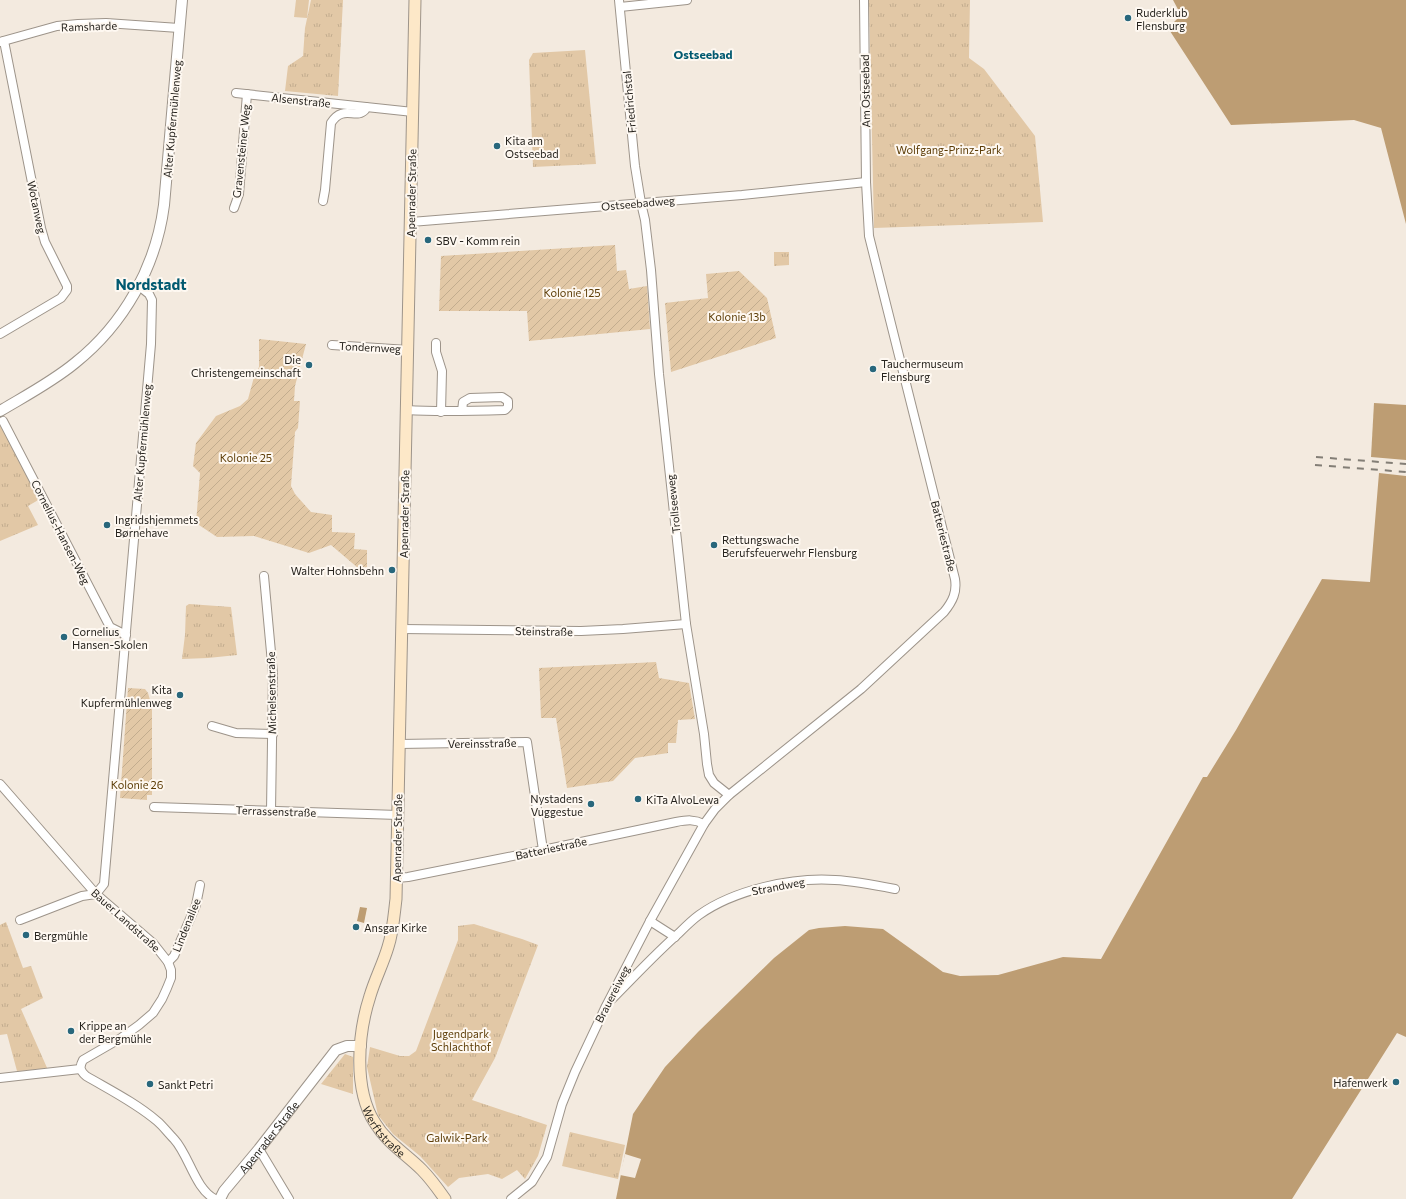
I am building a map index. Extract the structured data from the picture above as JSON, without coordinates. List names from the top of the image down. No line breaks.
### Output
{"streets":{"main road":["Apenrader Straße","Werftstraße"],"street":["Ramsharde","Am Ostseebad","Alsenstraße","Friedrichstal","Alter Kupfermühlenweg","Gravensteiner Weg","Ostseebadweg","Wotanweg","Tondernweg","Trollseeweg","Cornelius-Hansen-Weg","Batteriestraße","Steinstraße","Michelsenstraße","Vereinsstraße","Terrassenstraße","Strandweg","Bauer Landstraße","Lindenallee","Brauereiweg"]},"crossings":[["Ramsharde","Alter Kupfermühlenweg"],["Ramsharde","Wotanweg"],["Am Ostseebad","Ostseebadweg"],["Am Ostseebad","Batteriestraße"],["Alsenstraße","Gravensteiner Weg"],["Alsenstraße","Apenrader Straße"],["Friedrichstal","Ostseebadweg"],["Friedrichstal","Trollseeweg"],["Alter Kupfermühlenweg","Cornelius-Hansen-Weg"],["Alter Kupfermühlenweg","Bauer Landstraße"],["Apenrader Straße","Ostseebadweg"],["Apenrader Straße","Tondernweg"],["Apenrader Straße","Batteriestraße"],["Apenrader Straße","Steinstraße"],["Apenrader Straße","Vereinsstraße"],["Apenrader Straße","Terrassenstraße"],["Apenrader Straße","Werftstraße"],["Ostseebadweg","Trollseeweg"],["Ostseebadweg","Batteriestraße"],["Trollseeweg","Batteriestraße"],["Trollseeweg","Steinstraße"],["Trollseeweg","Brauereiweg"],["Batteriestraße","Vereinsstraße"],["Batteriestraße","Brauereiweg"],["Michelsenstraße","Terrassenstraße"],["Strandweg","Brauereiweg"],["Bauer Landstraße","Lindenallee"]],"districts":["Ostseebad","Nordstadt"],"parks":["Wolfgang-Prinz-Park","Kolonie 125","Kolonie 13b","Kolonie 25","Kolonie 26","Jugendpark Schlachthof","Galwik-Park"],"places":["Ruderklub Flensburg","Kita am Ostseebad","SBV - Komm rein","Die Christengemeinschaft","Tauchermuseum Flensburg","Ingridshjemmets Børnehave","Rettungswache Berufsfeuerwehr Flensburg","Walter Hohnsbehn","Cornelius Hansen-Skolen","Kita Kupfermühlenweg","KiTa AlvoLewa","Nystadens Vuggestue","Ansgar Kirke","Bergmühle","Krippe an der Bergmühle","Hafenwerk","Sankt Petri"]}
